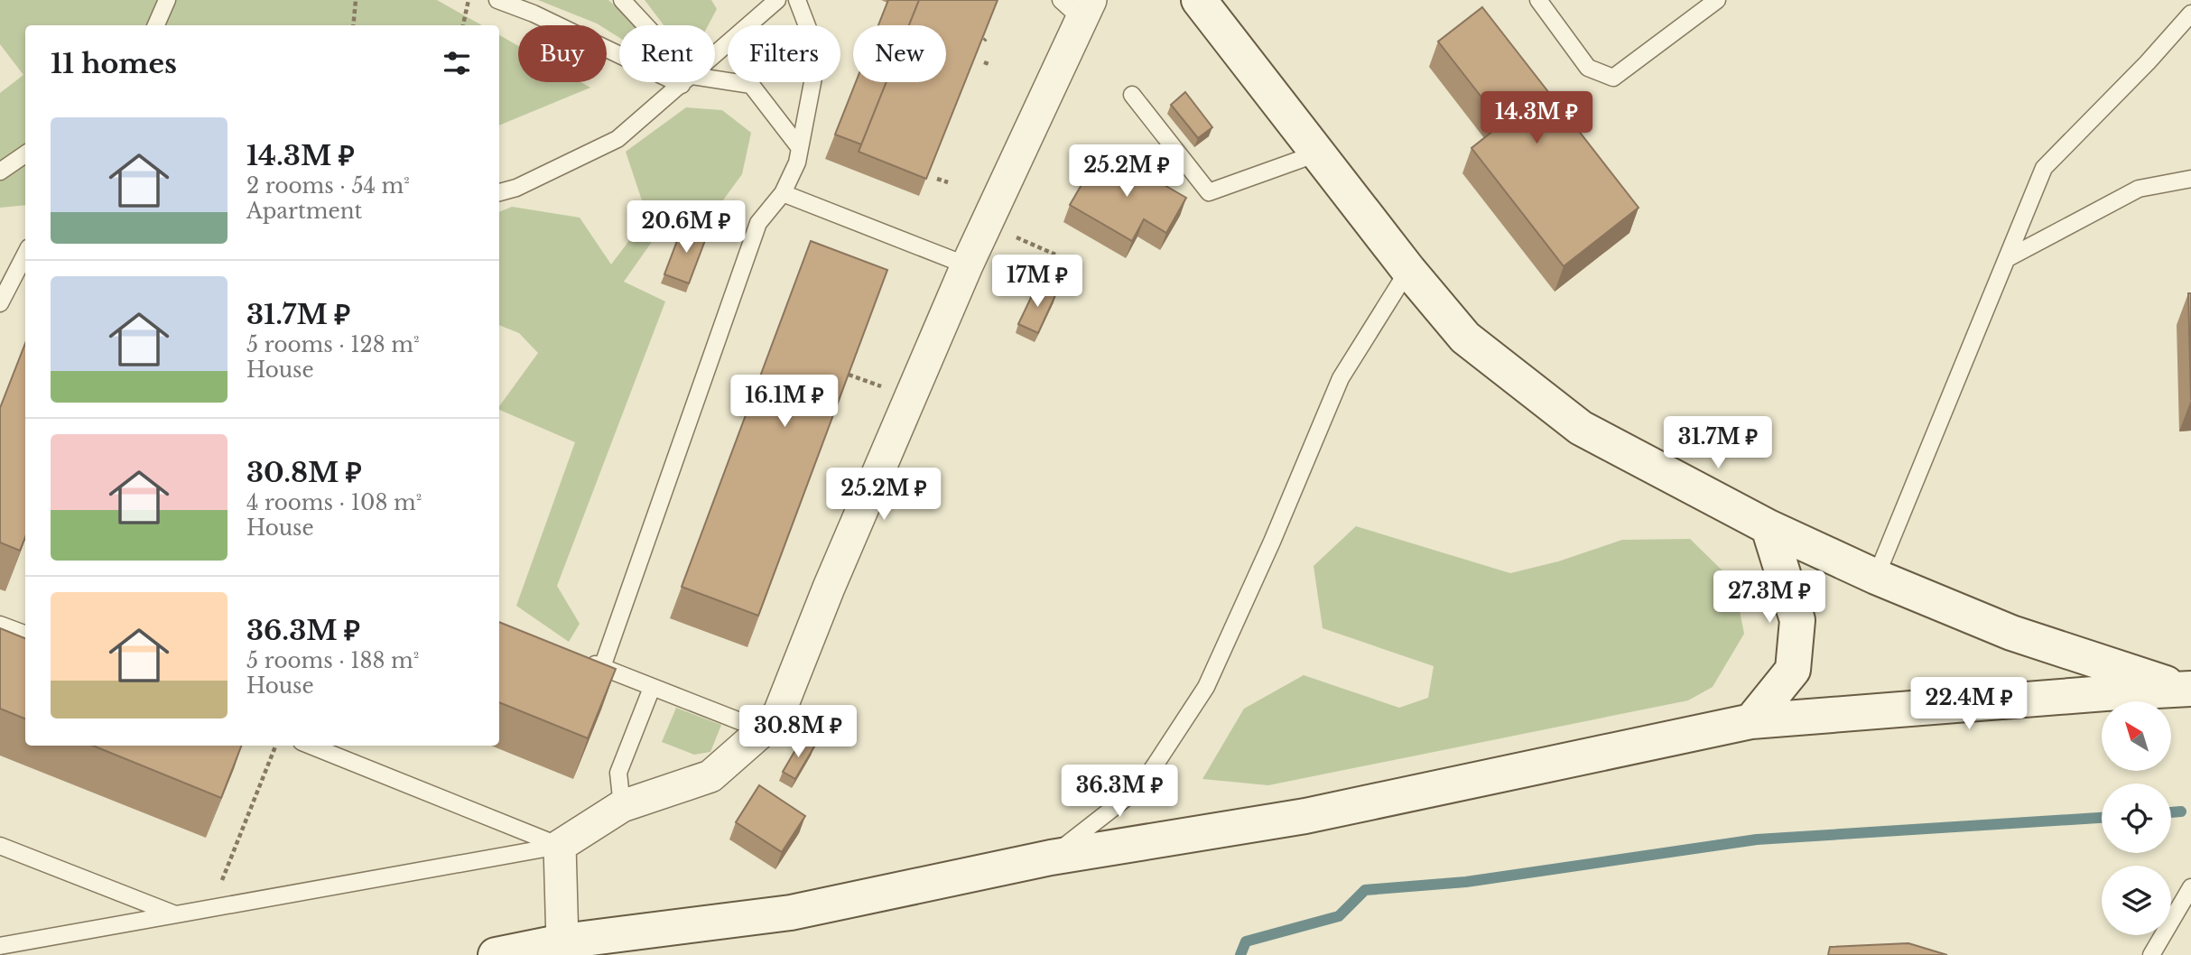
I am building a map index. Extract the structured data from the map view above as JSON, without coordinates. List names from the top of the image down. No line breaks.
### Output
{"north":"top left","page":{"chip":["Buy","Rent","Filters","New"],"heading":"11 homes","price":["14.3M ₽","25.2M ₽","20.6M ₽","17M ₽","16.1M ₽","31.7M ₽","25.2M ₽","27.3M ₽","22.4M ₽","30.8M ₽","36.3M ₽"],"list":[{"name":"14.3M ₽","note":"2 rooms · 54 m² · Apartment"},{"name":"31.7M ₽","note":"5 rooms · 128 m² · House"},{"name":"30.8M ₽","note":"4 rooms · 108 m² · House"},{"name":"36.3M ₽","note":"5 rooms · 188 m² · House"}]}}
